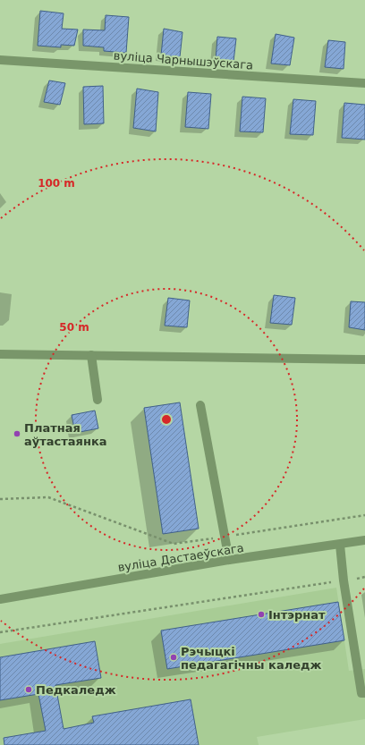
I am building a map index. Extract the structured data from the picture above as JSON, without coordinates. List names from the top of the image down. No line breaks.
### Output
{"streets":{"street":["вуліца Чарнышэўскага","вуліца Дастаеўскага"]},"places":["Платная аўтастаянка","Інтэрнат","Рэчыцкі педагагічны каледж","Педкаледж"],"rings":["100 m","50 m"]}
